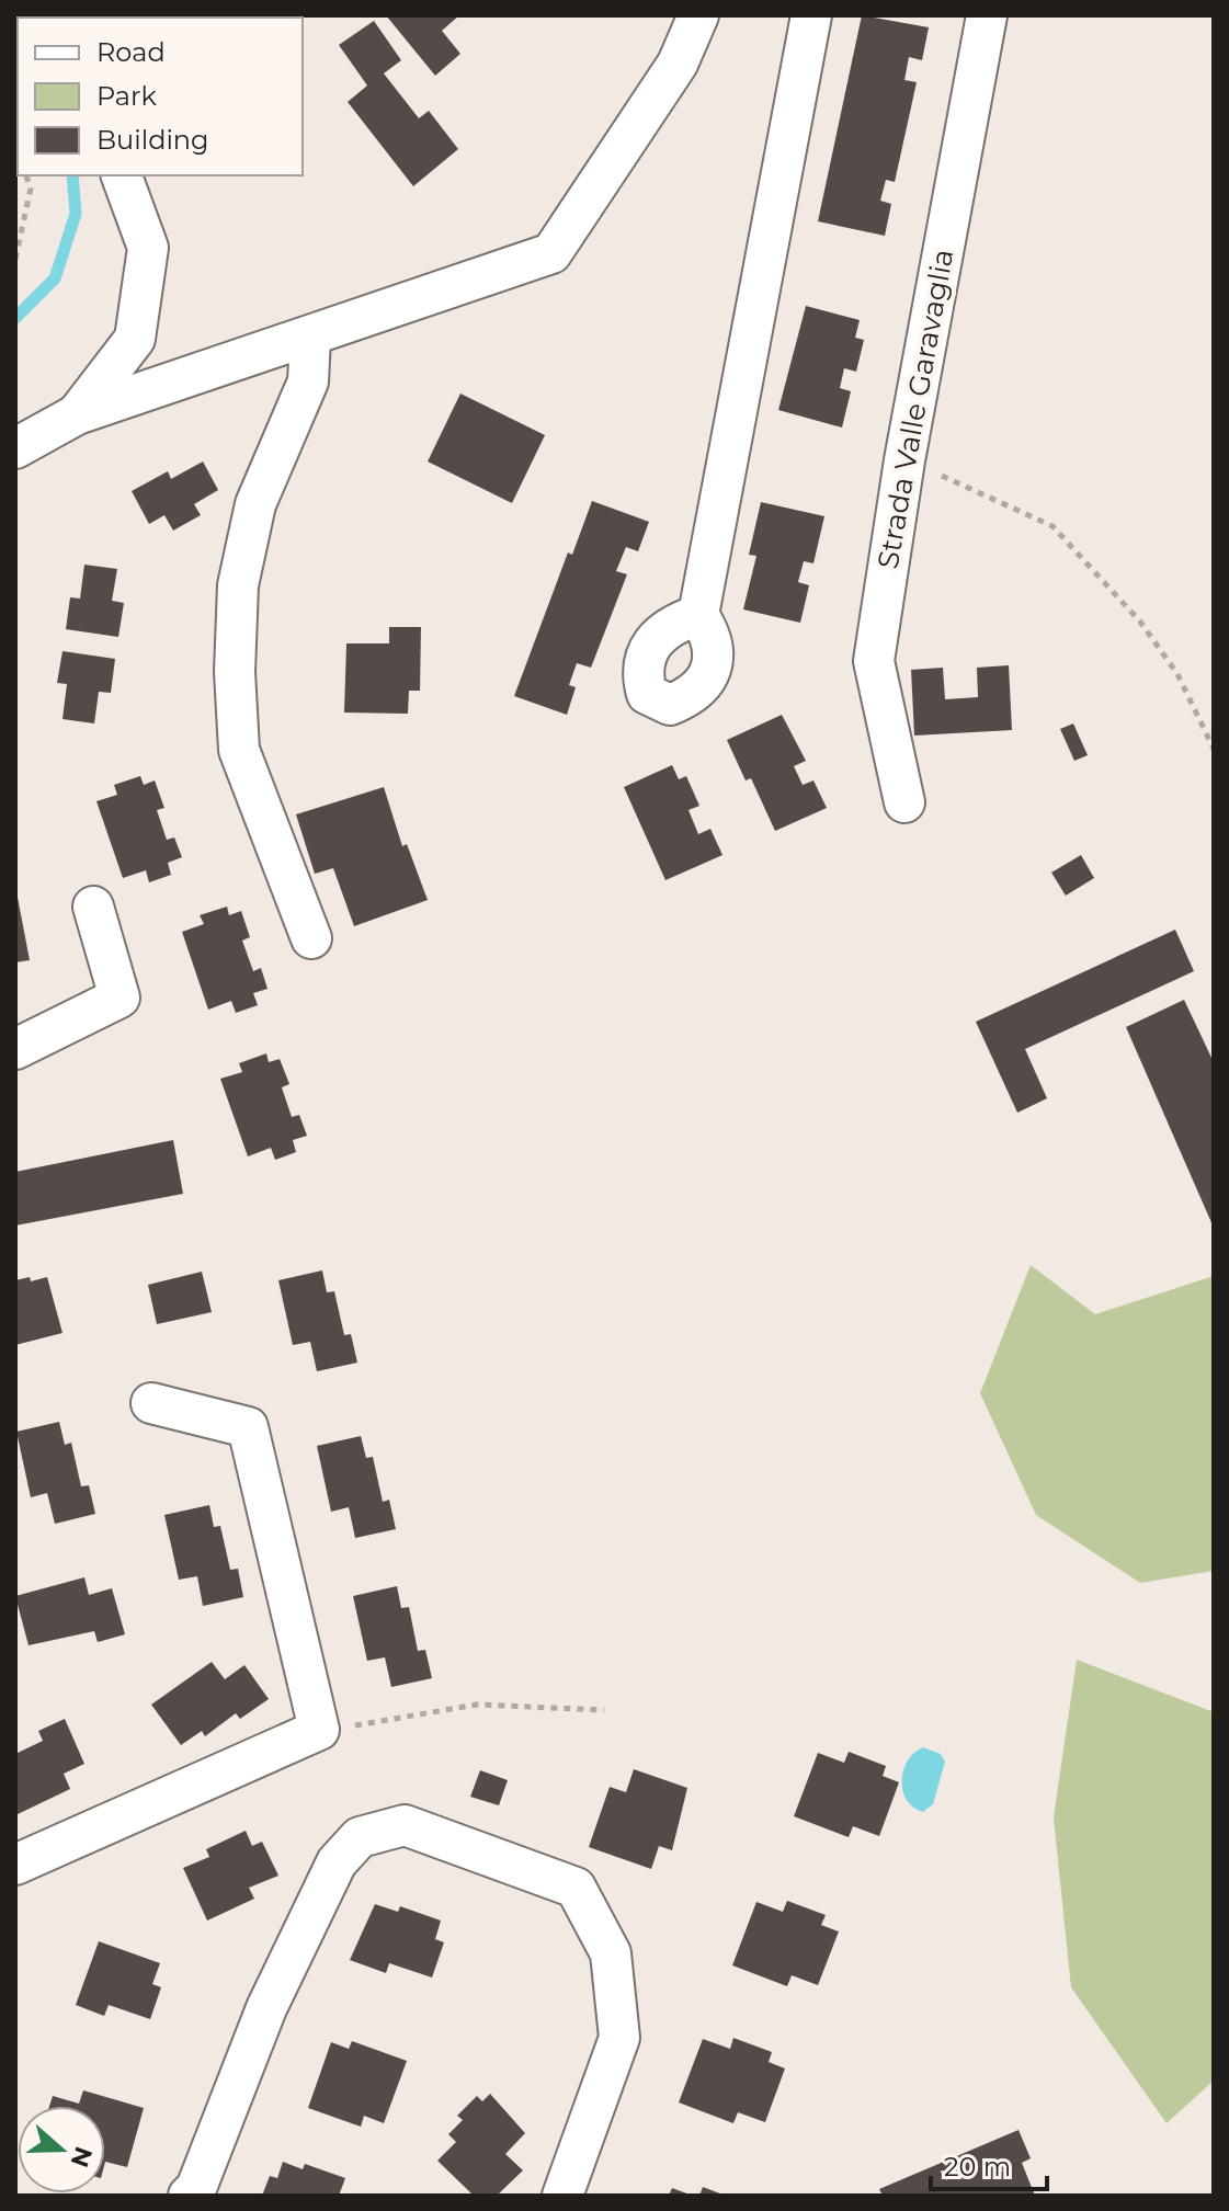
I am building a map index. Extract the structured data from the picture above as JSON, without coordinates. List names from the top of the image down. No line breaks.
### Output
{"streets":{"street":["Strada Valle Garavaglia"]},"legend":["Road","Park","Building"],"scale_bar":"20 m","north":"right"}
